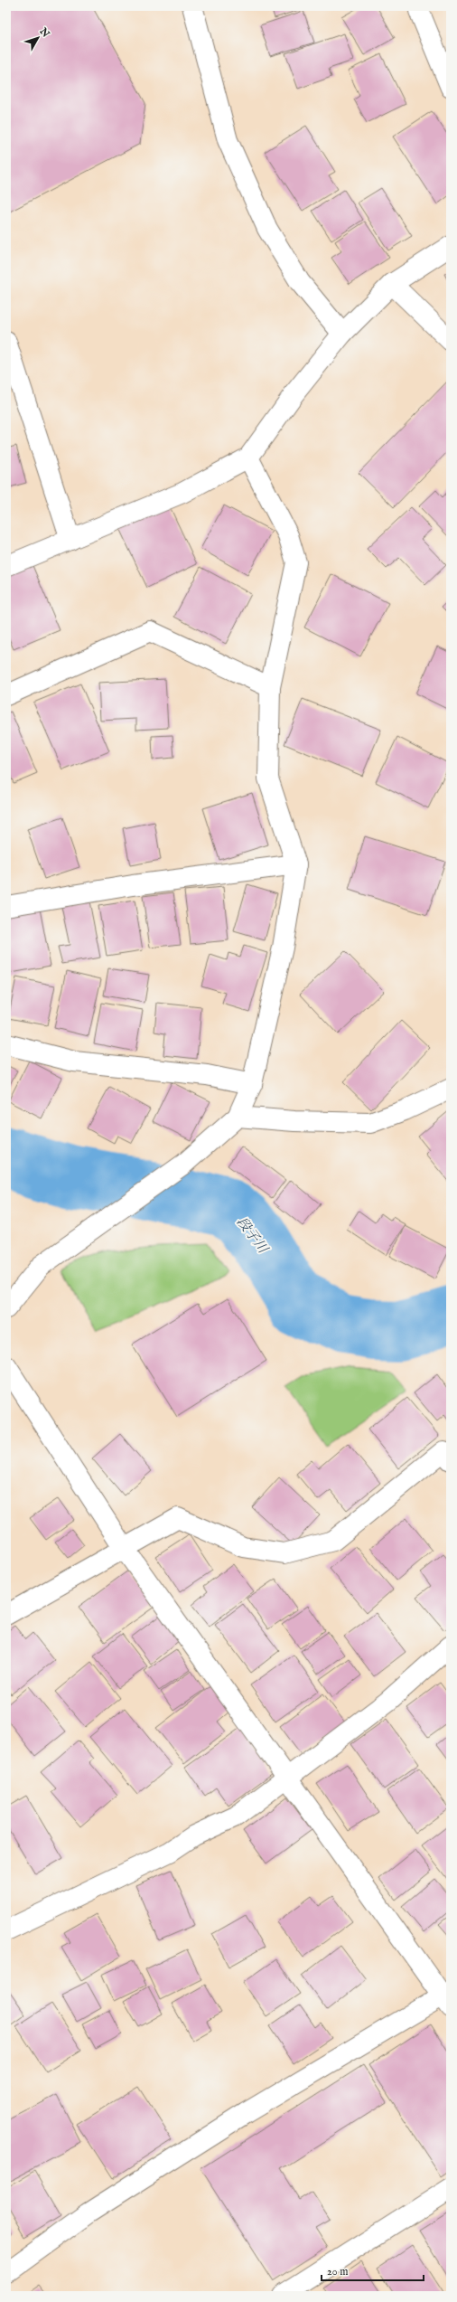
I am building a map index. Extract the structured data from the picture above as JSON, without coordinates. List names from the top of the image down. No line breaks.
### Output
{"water":["段子川"],"scale_bar":"20 m","north":"top right"}
